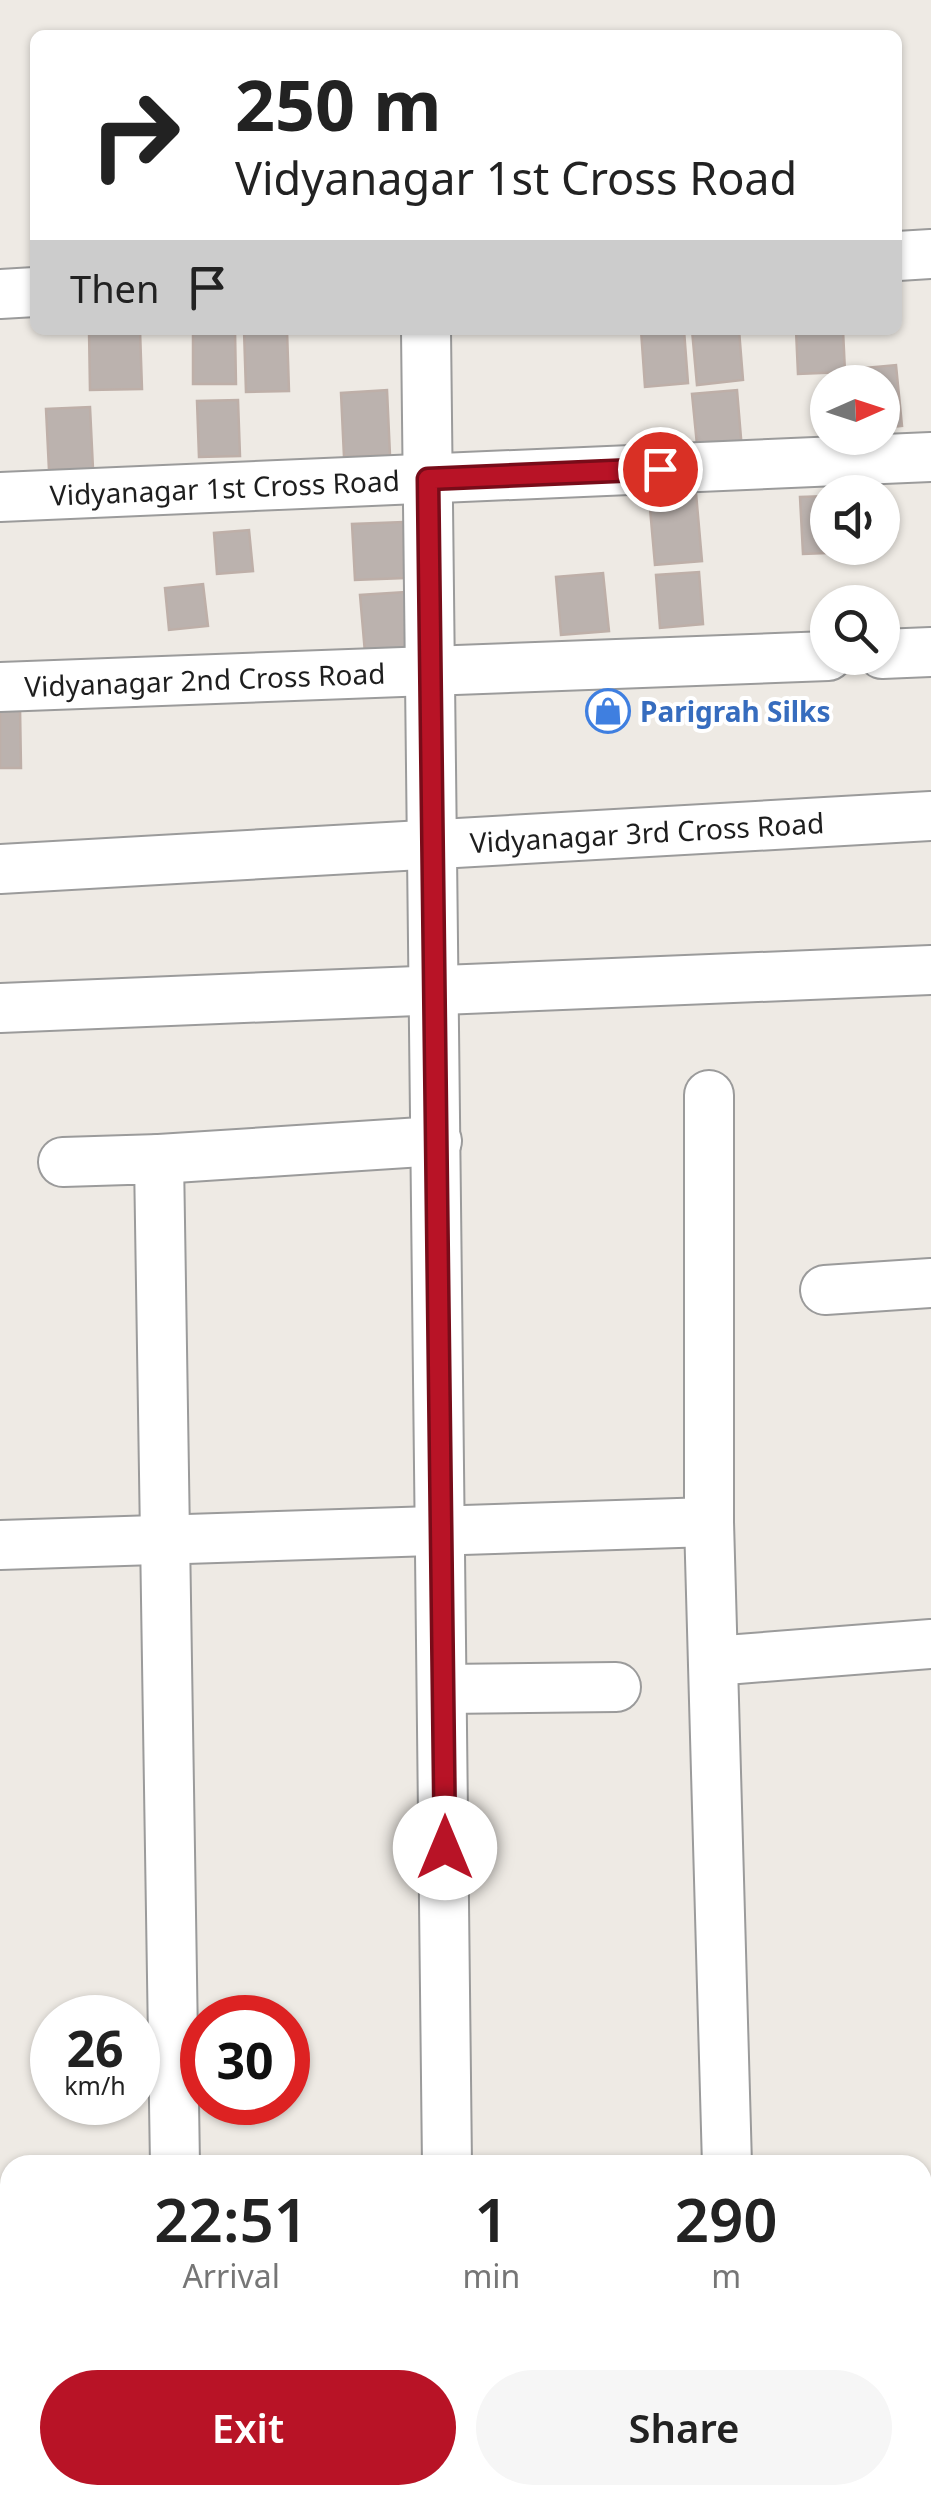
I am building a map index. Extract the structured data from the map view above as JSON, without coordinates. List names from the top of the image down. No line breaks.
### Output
{"streets":{"street":["Vidyanagar 1st Cross Road","Vidyanagar 2nd Cross Road","Vidyanagar 3rd Cross Road"]},"places":{"shop":["Parigrah Silks"]},"north":"right","page":{"turn":["250 m","Vidyanagar 1st Cross Road"],"then":"Then","speed":"26 km/h","limit":"30","eta":["22:51","Arrival","1","min","290","m"],"buttons":["Exit","Share"]}}
